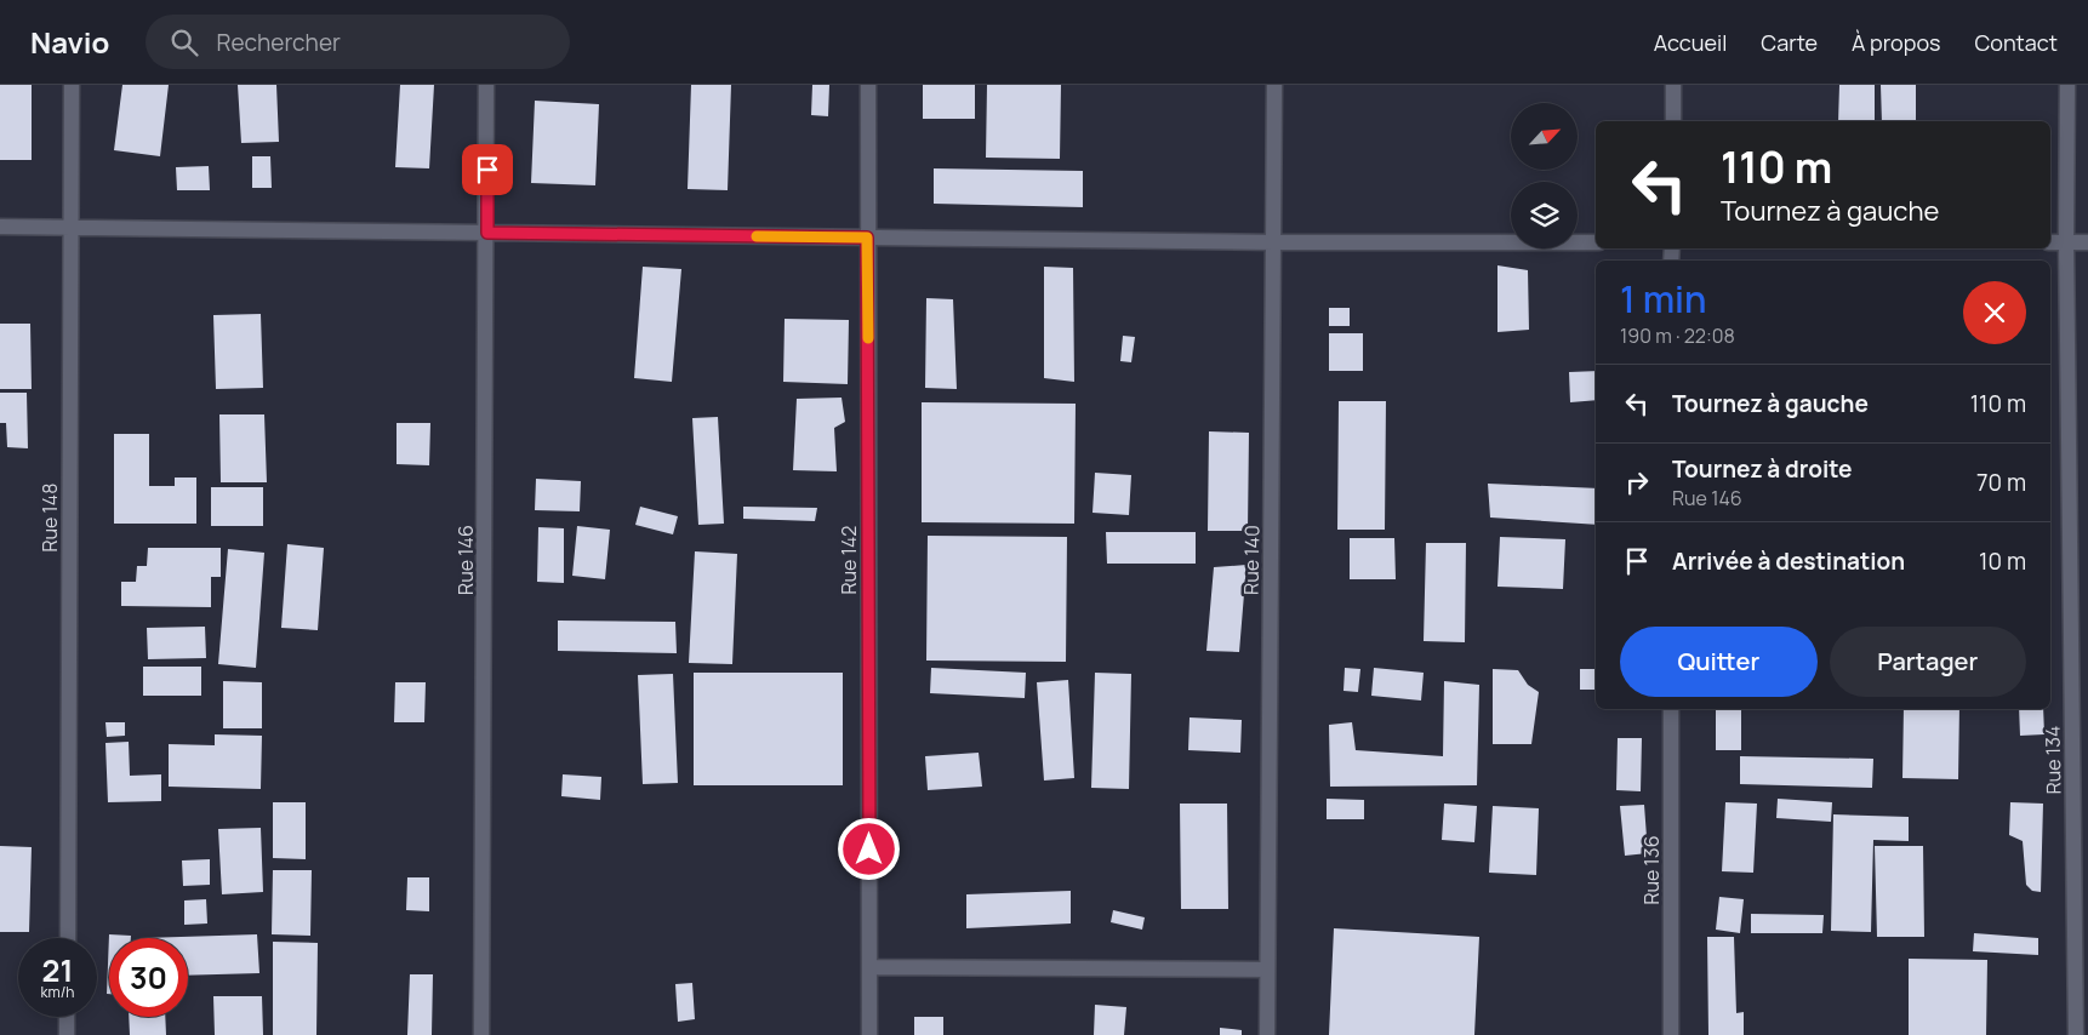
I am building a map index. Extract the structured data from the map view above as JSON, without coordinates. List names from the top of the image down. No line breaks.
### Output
{"streets":{"street":["Rue 148","Rue 146","Rue 142","Rue 140","Rue 134","Rue 136"]},"north":"top right","page":{"header":"Navio","search":"Rechercher","nav":["Accueil","Carte","À propos","Contact"],"turn":["110 m","Tournez à gauche"],"heading":["1 min","190 m · 22:08"],"list":[{"name":"Tournez à gauche","value":"110 m"},{"name":"Tournez à droite","note":"Rue 146","value":"70 m"},{"name":"Arrivée à destination","value":"10 m"}],"buttons":["Quitter","Partager"],"speed":"21 km/h","limit":"30"}}
